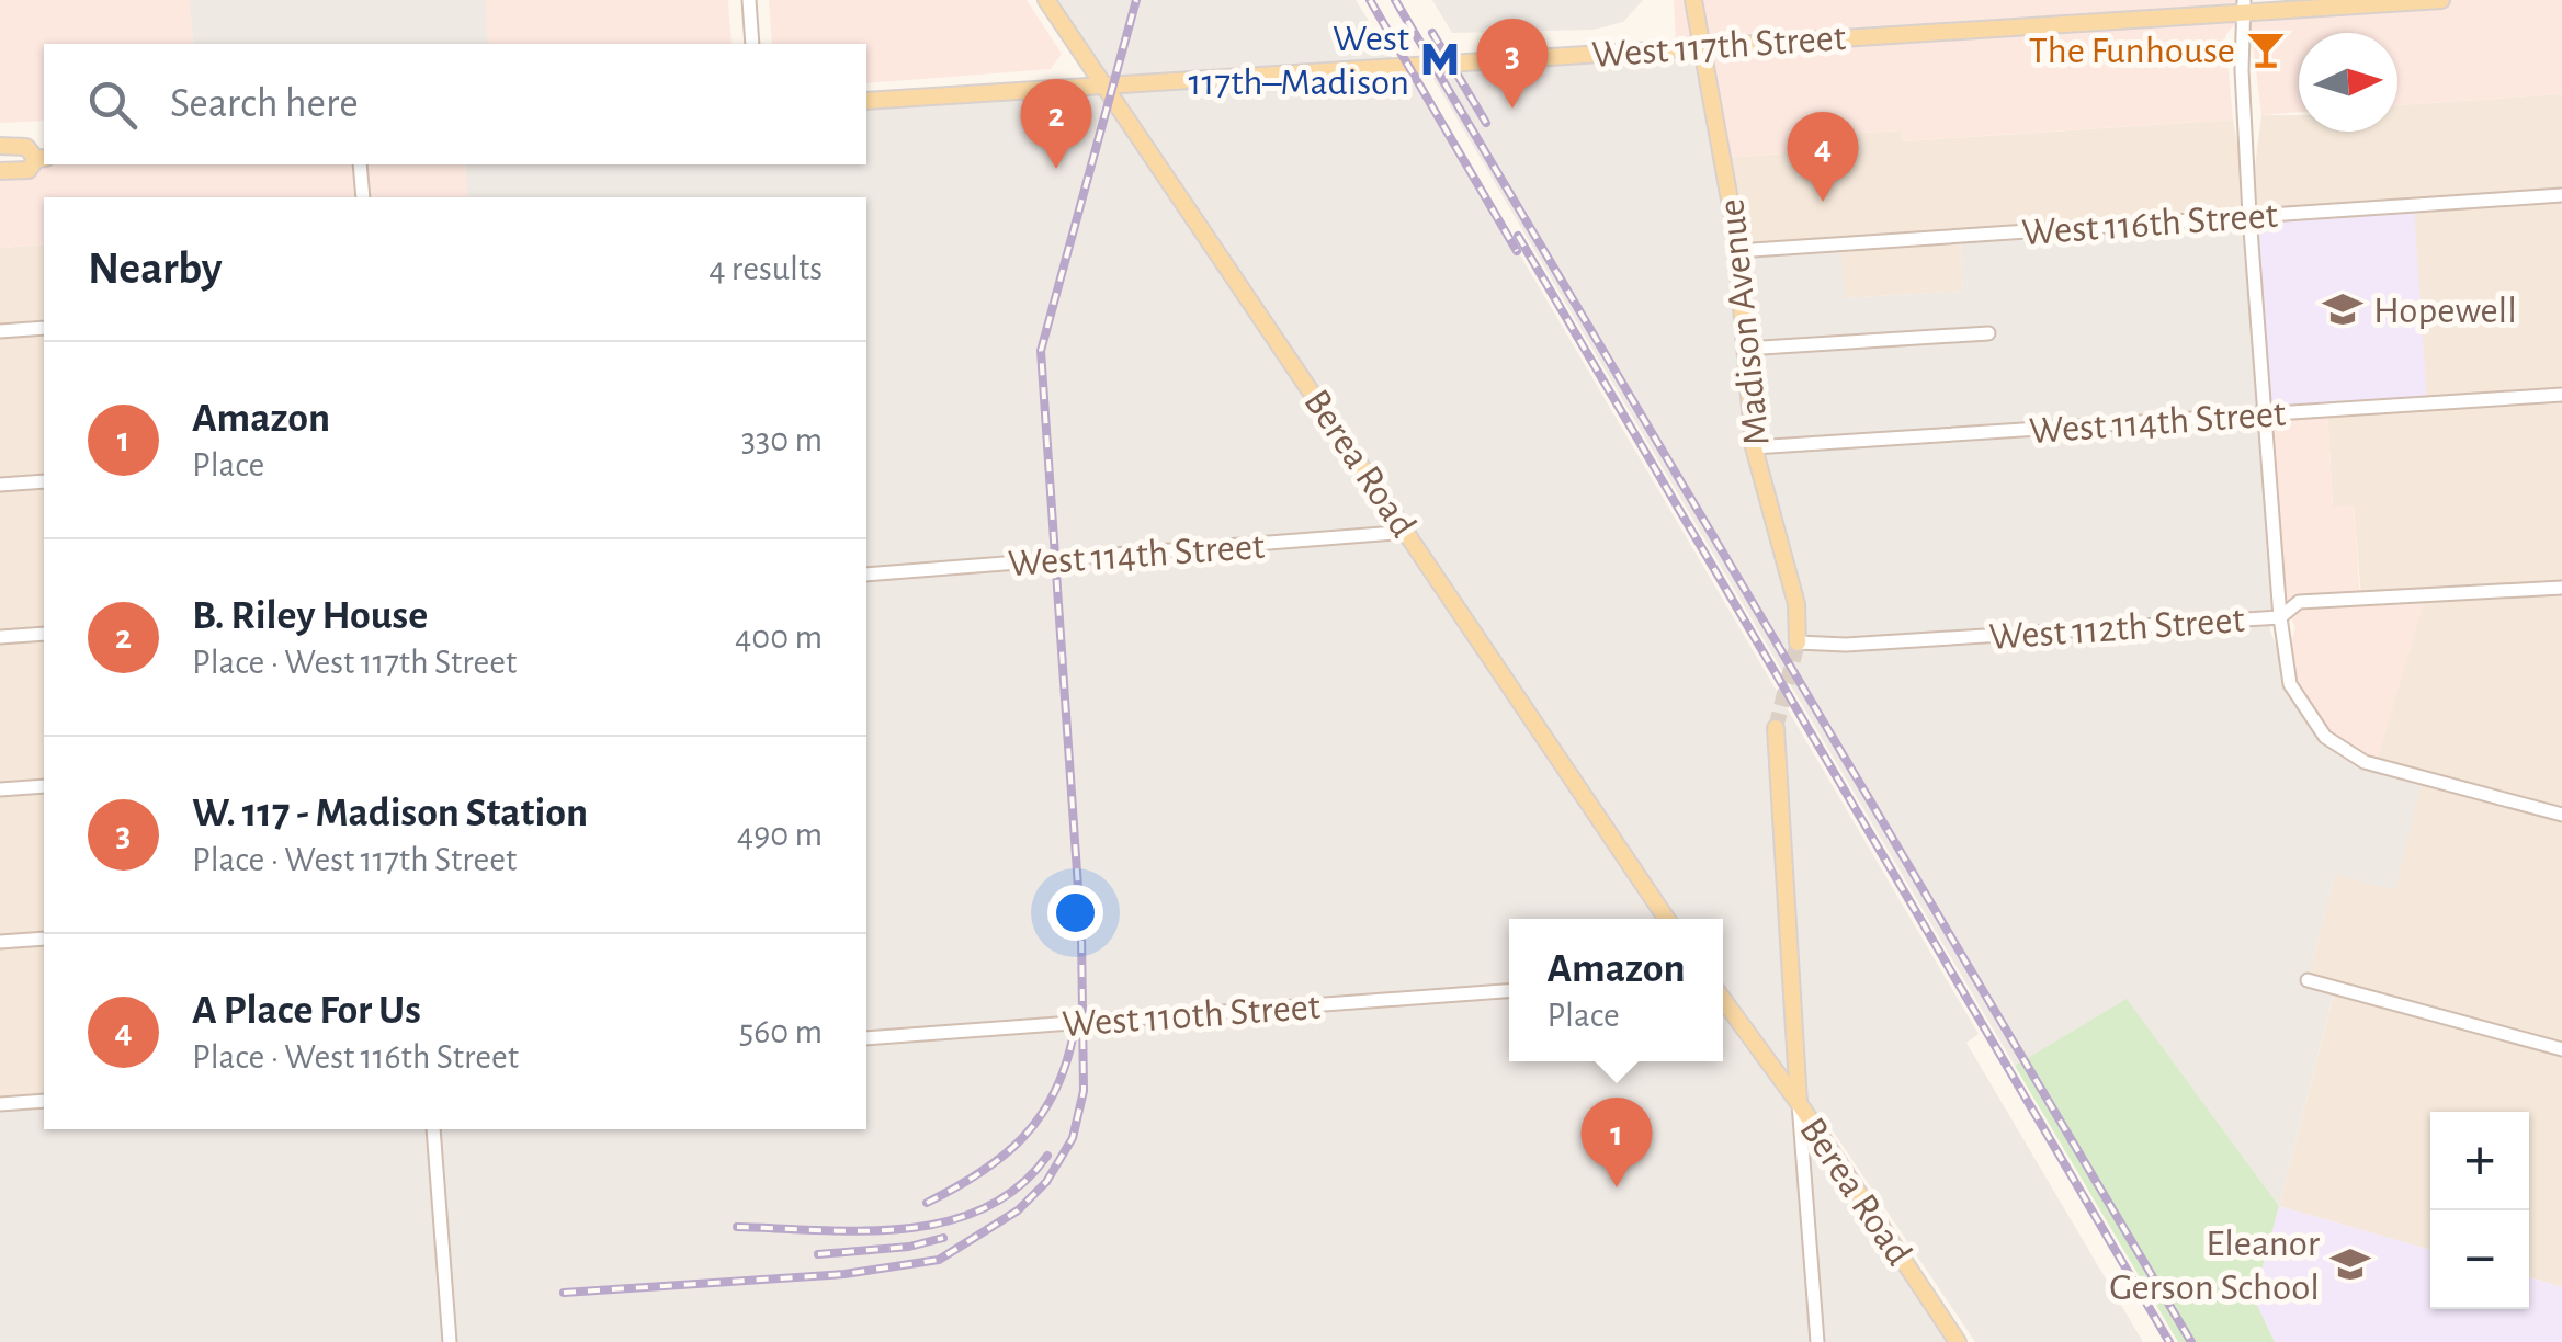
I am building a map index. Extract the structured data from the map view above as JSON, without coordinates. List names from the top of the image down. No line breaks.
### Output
{"streets":{"main road":["West 117th Street","Madison Avenue","Berea Road"],"street":["West 116th Street","West 114th Street","West 112th Street","West 110th Street"]},"crossings":[["West 117th Street","Madison Avenue"],["West 117th Street","Berea Road"],["West 116th Street","Madison Avenue"],["Madison Avenue","West 114th Street"],["Madison Avenue","West 112th Street"],["West 114th Street","Berea Road"]],"places":{"bar":["The Funhouse"],"metro station":["West 117th–Madison"],"school or university":["Hopewell","Eleanor Gerson School"]},"north":"right","page":{"pins":["3","2","4","1"],"search":"Search here","heading":["Nearby","4 results"],"list":[{"mark":"1","name":"Amazon","note":"Place","value":"330 m"},{"mark":"2","name":"B. Riley House","note":"Place · West 117th Street","value":"400 m"},{"mark":"3","name":"W. 117 - Madison Station","note":"Place · West 117th Street","value":"490 m"},{"mark":"4","name":"A Place For Us","note":"Place · West 116th Street","value":"560 m"}],"popup":["Amazon","Place"],"map_buttons":["+","−"]}}
